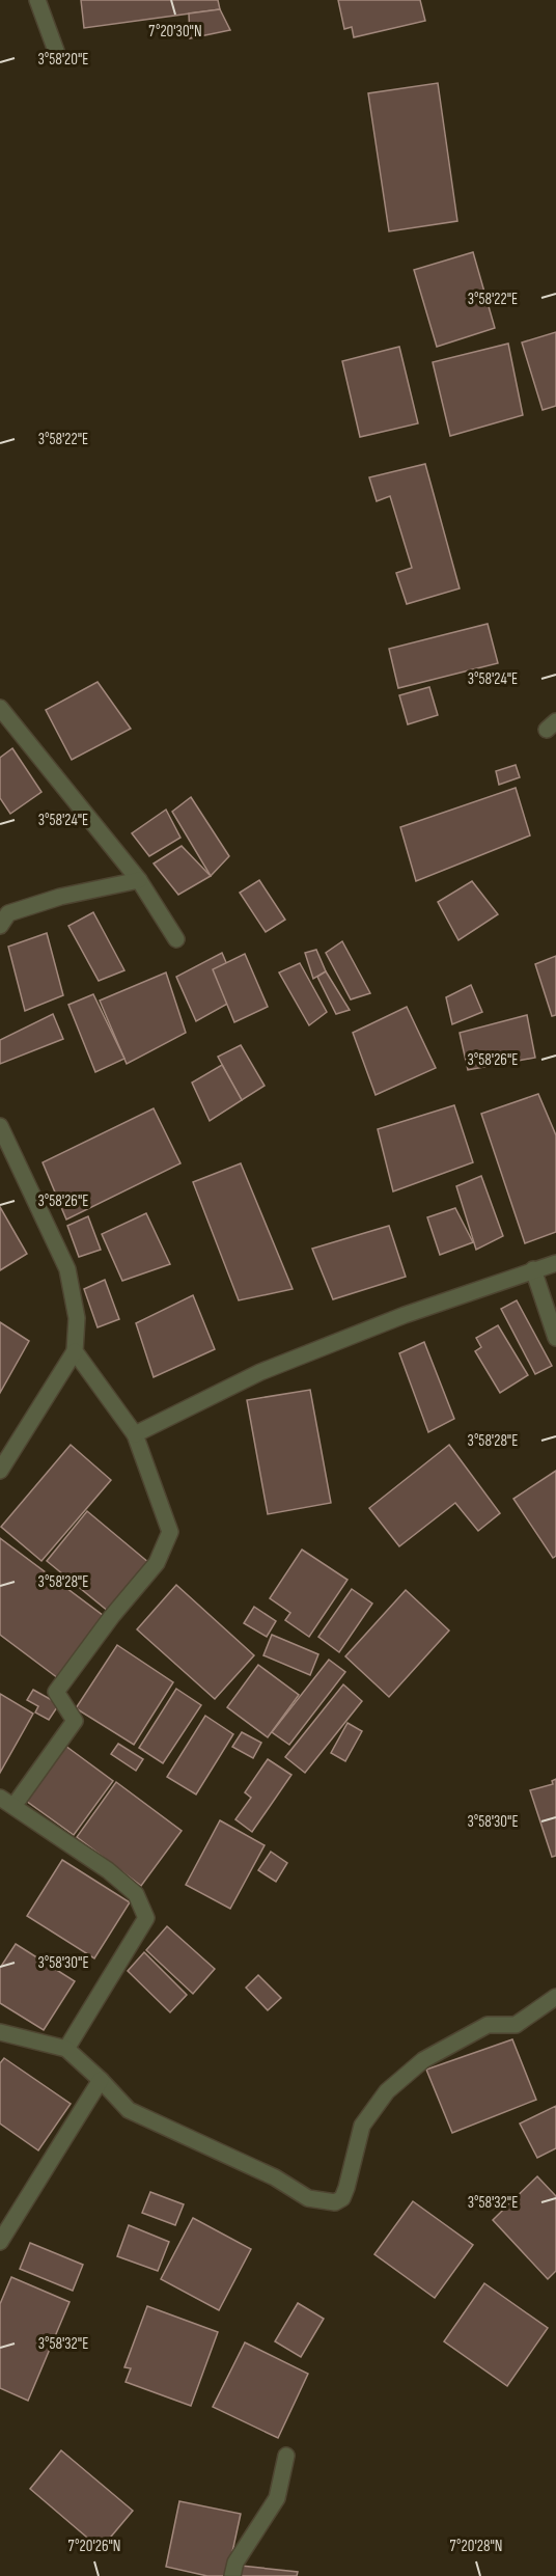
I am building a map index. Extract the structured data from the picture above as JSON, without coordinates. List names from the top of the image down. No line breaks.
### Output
{"coordinates":["7°20'30\"N","3°58'20\"E","3°58'22\"E","3°58'24\"E","3°58'26\"E","3°58'28\"E","3°58'30\"E","3°58'32\"E","7°20'26\"N","7°20'28\"N"]}
